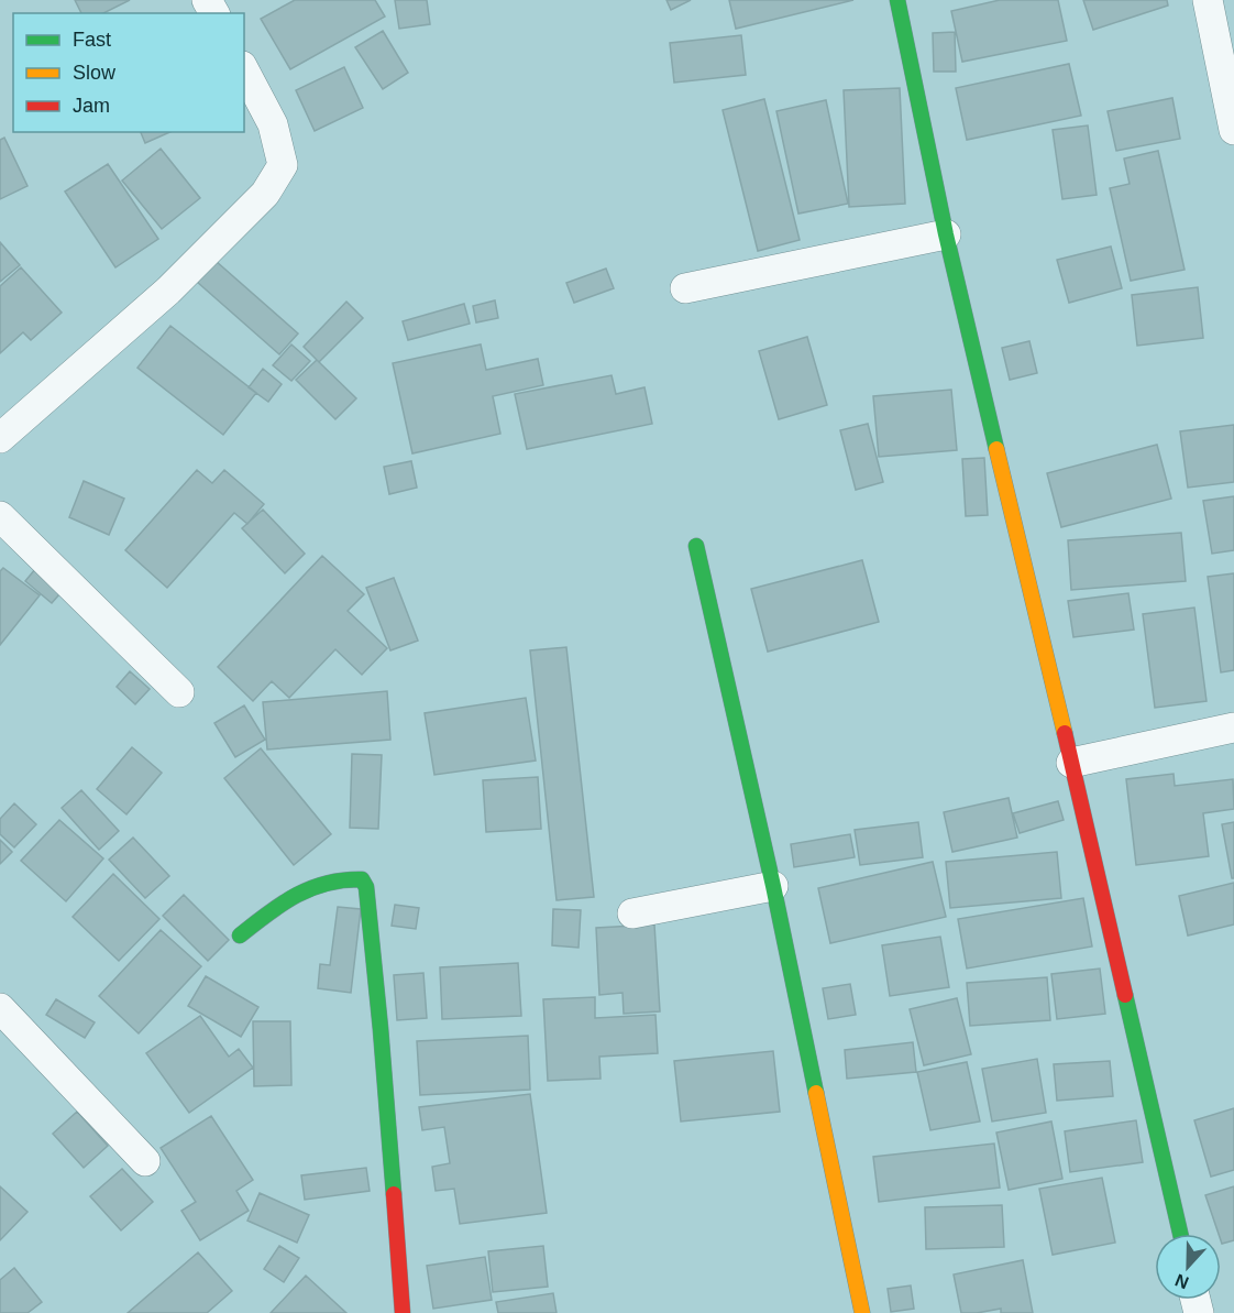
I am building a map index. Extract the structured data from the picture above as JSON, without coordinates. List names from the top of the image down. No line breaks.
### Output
{"legend":["Fast","Slow","Jam"],"north":"bottom"}
